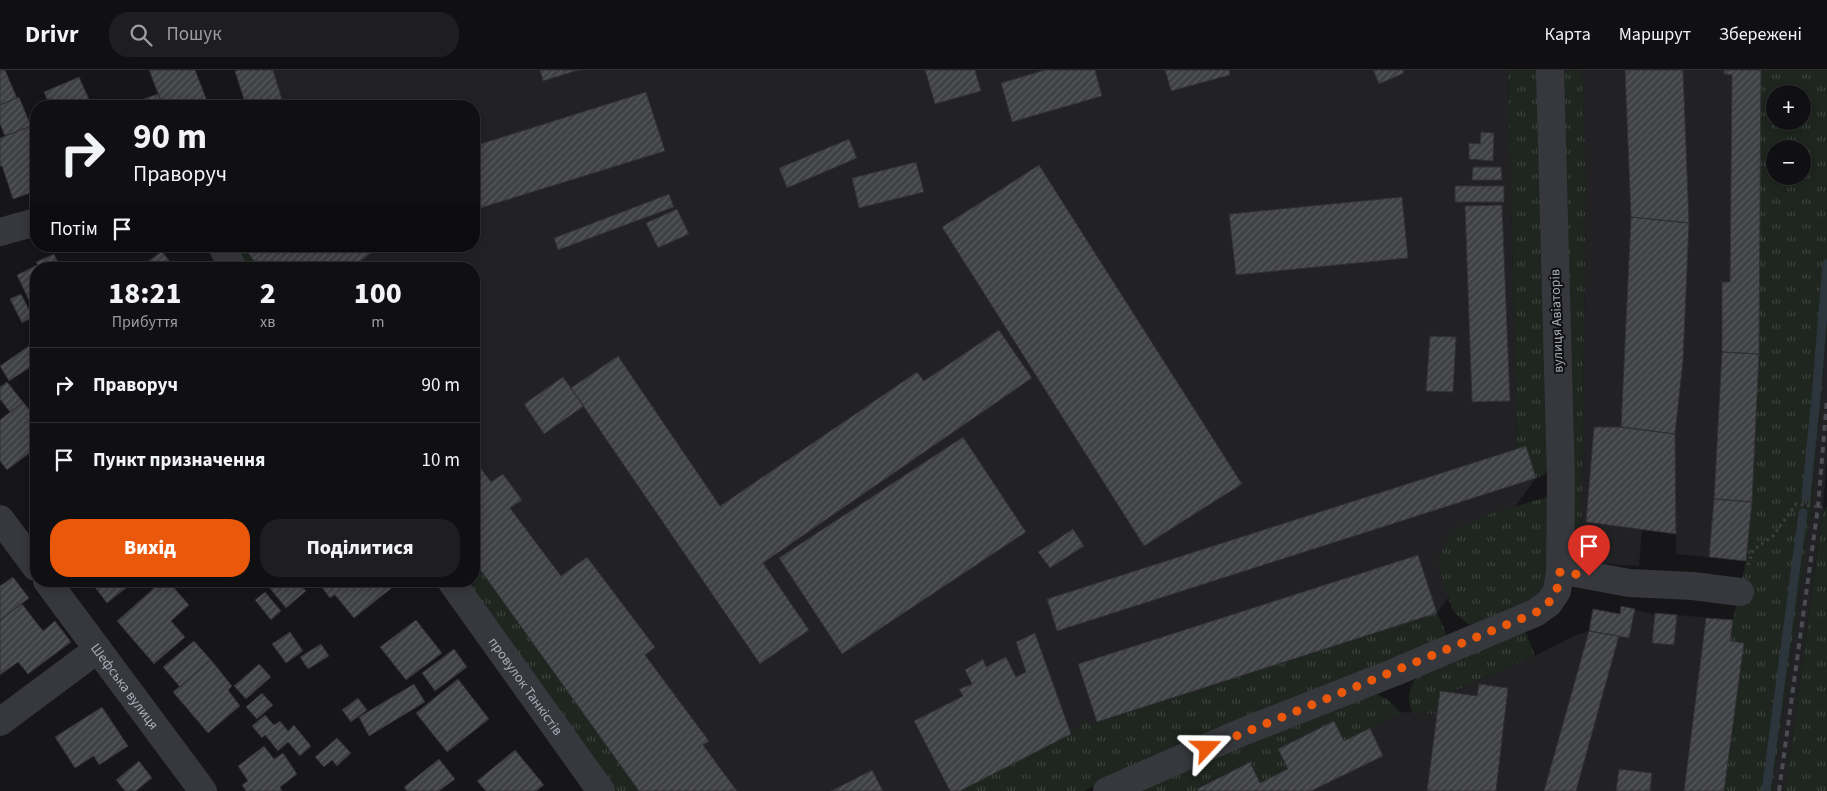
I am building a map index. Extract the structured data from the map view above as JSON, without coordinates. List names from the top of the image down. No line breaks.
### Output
{"streets":{"street":["вулиця Авіаторів","Шефська вулиця","провулок Танкістів"]},"page":{"header":"Drivr","search":"Пошук","nav":["Карта","Маршрут","Збережені"],"map_buttons":["+","−"],"turn":["90 m","Праворуч"],"then":"Потім","eta":["18:21","Прибуття","2","хв","100","m"],"list":[{"name":"Праворуч","value":"90 m"},{"name":"Пункт призначення","value":"10 m"}],"buttons":["Вихід","Поділитися"]}}
